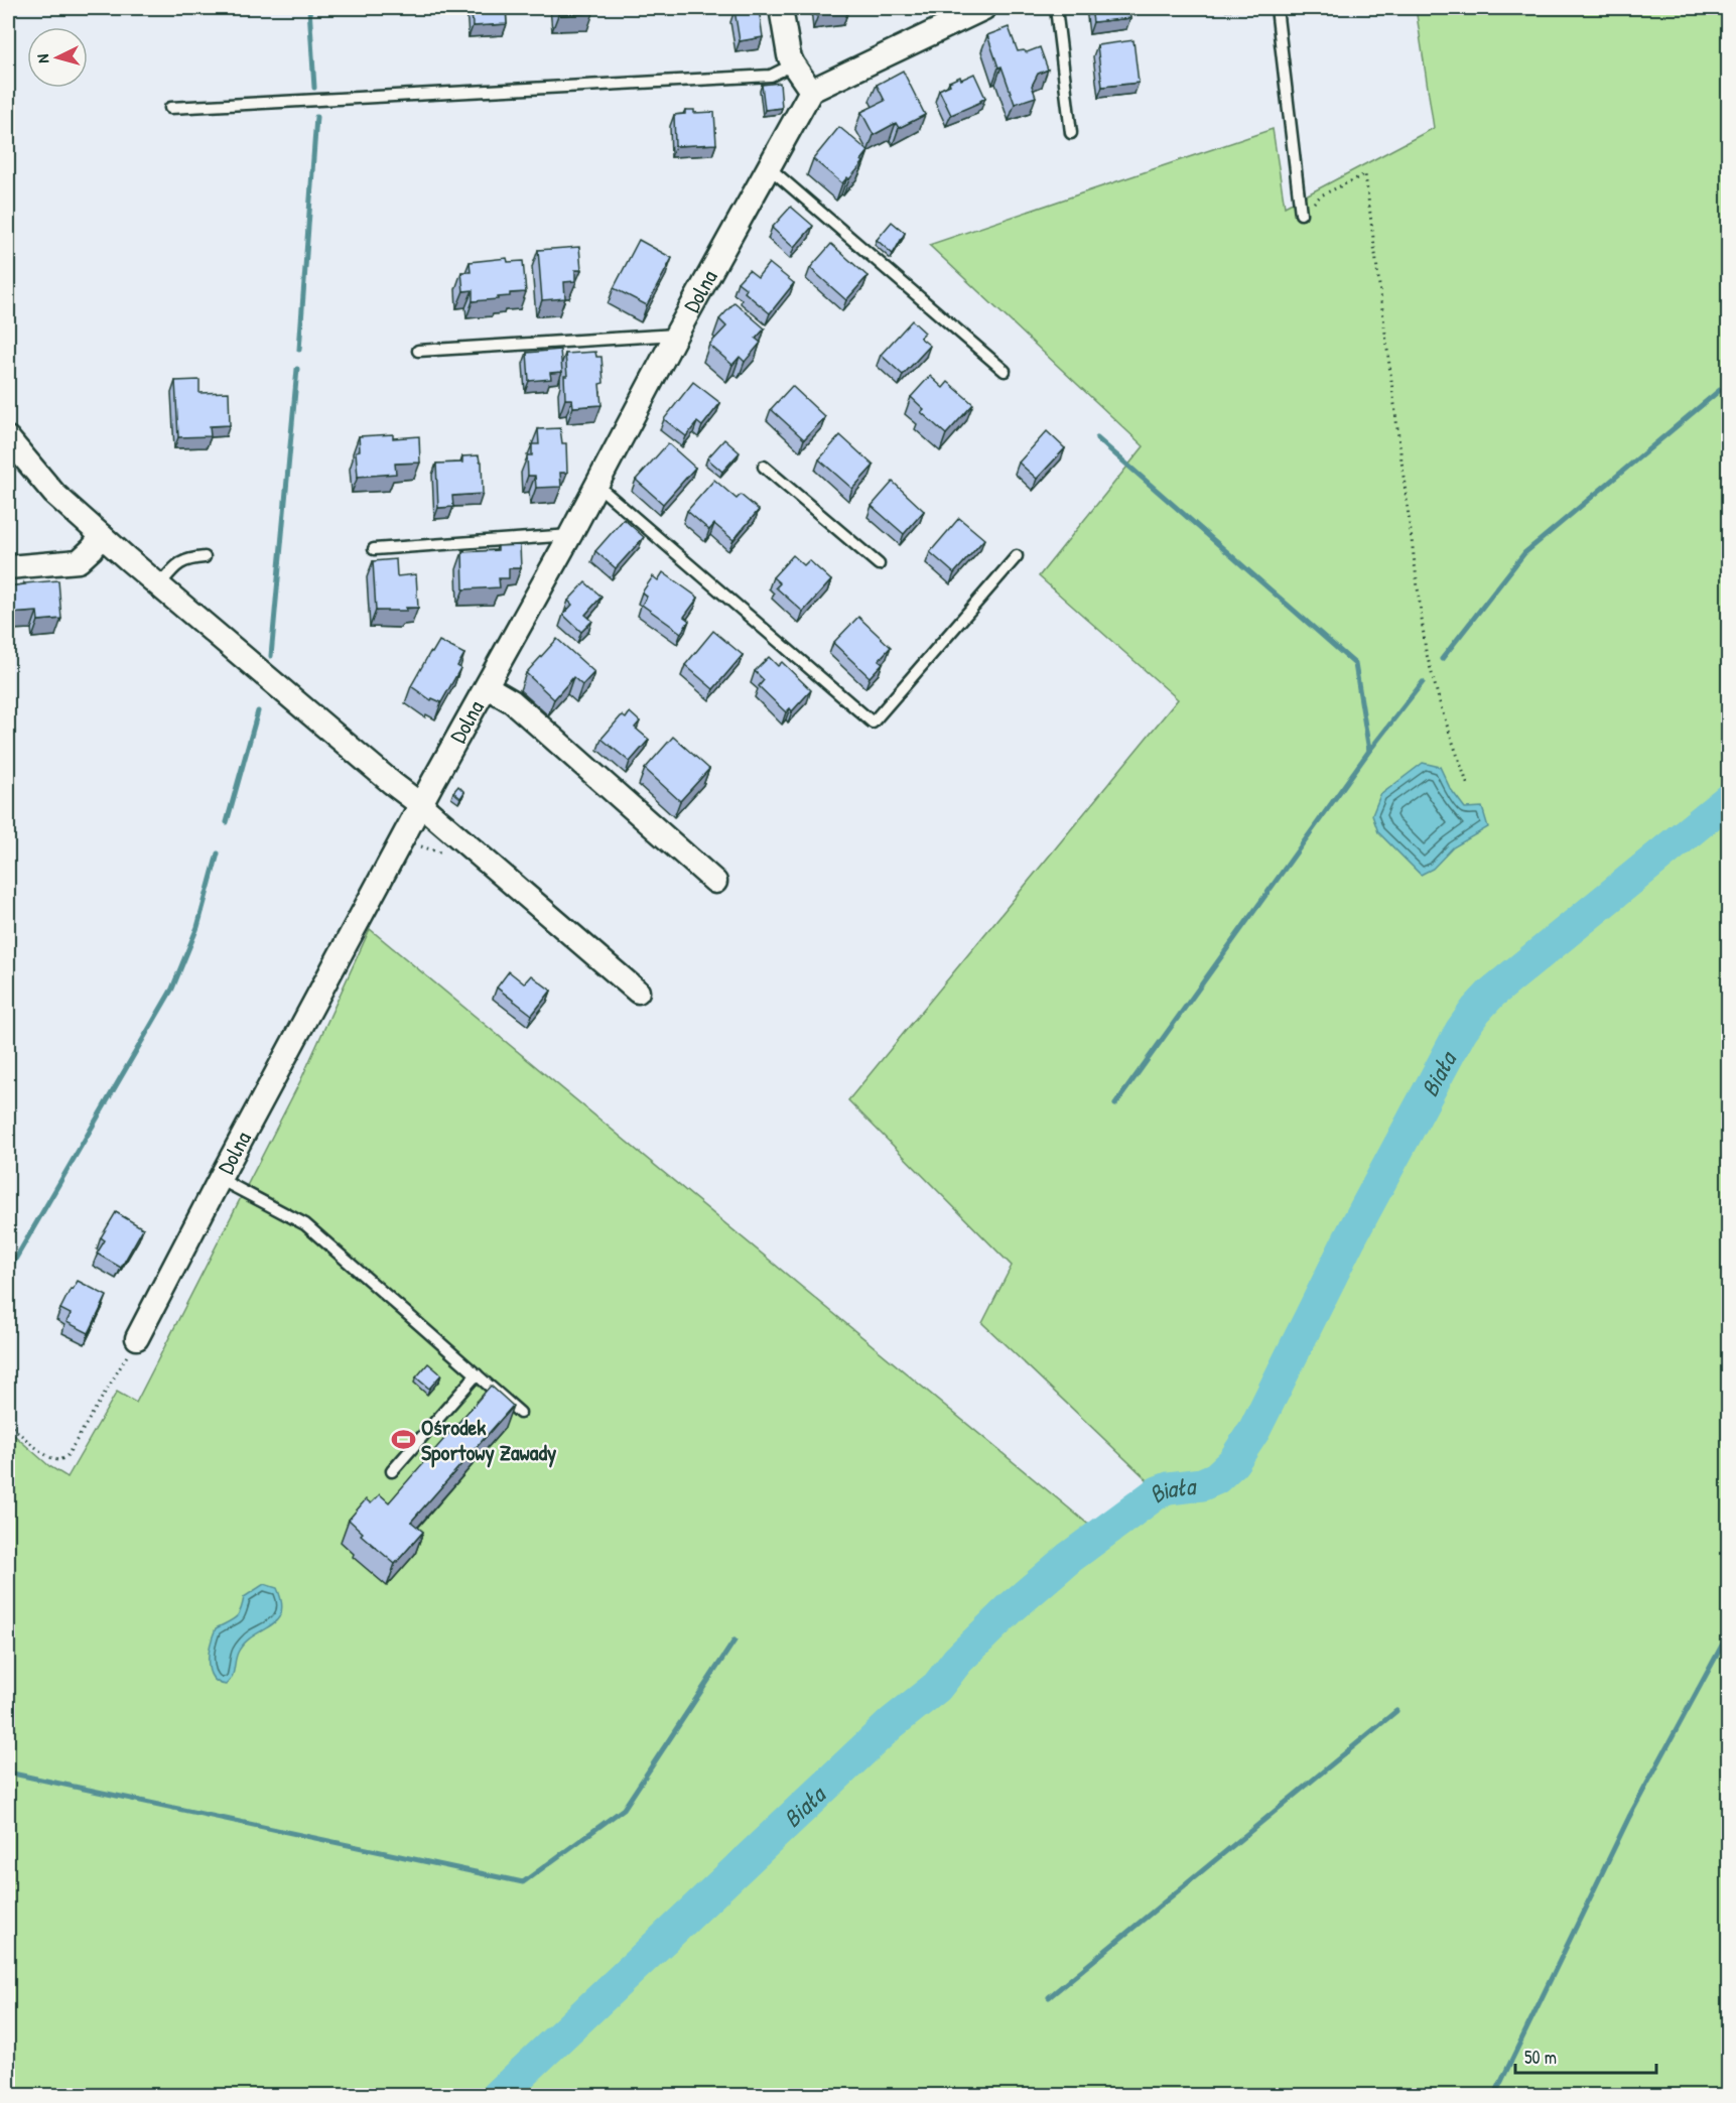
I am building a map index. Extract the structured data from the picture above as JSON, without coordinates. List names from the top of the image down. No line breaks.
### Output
{"streets":{"street":["Dolna"]},"water":["Biała"],"places":{"sports":["Ośrodek Sportowy Zawady"]},"scale_bar":"50 m","north":"left"}
